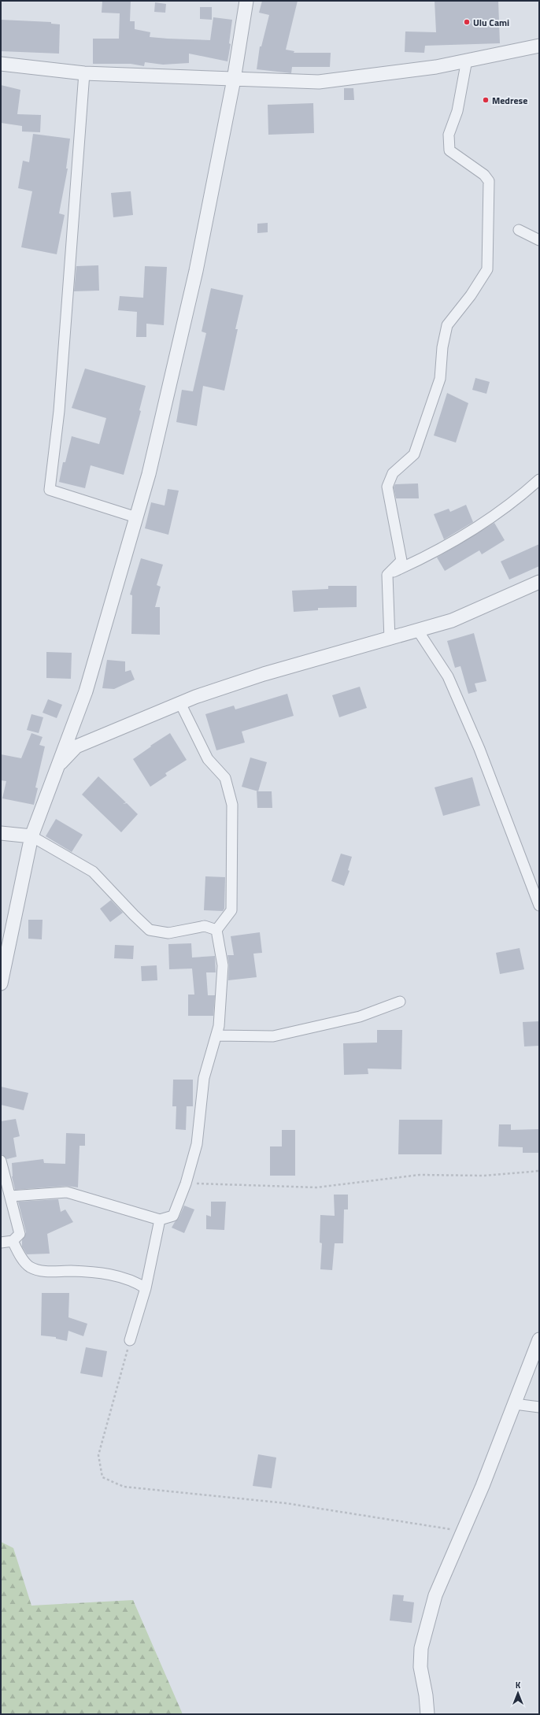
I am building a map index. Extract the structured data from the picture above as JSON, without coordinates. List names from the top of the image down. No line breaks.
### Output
{"places":["Ulu Cami","Medrese"],"north":"top"}
